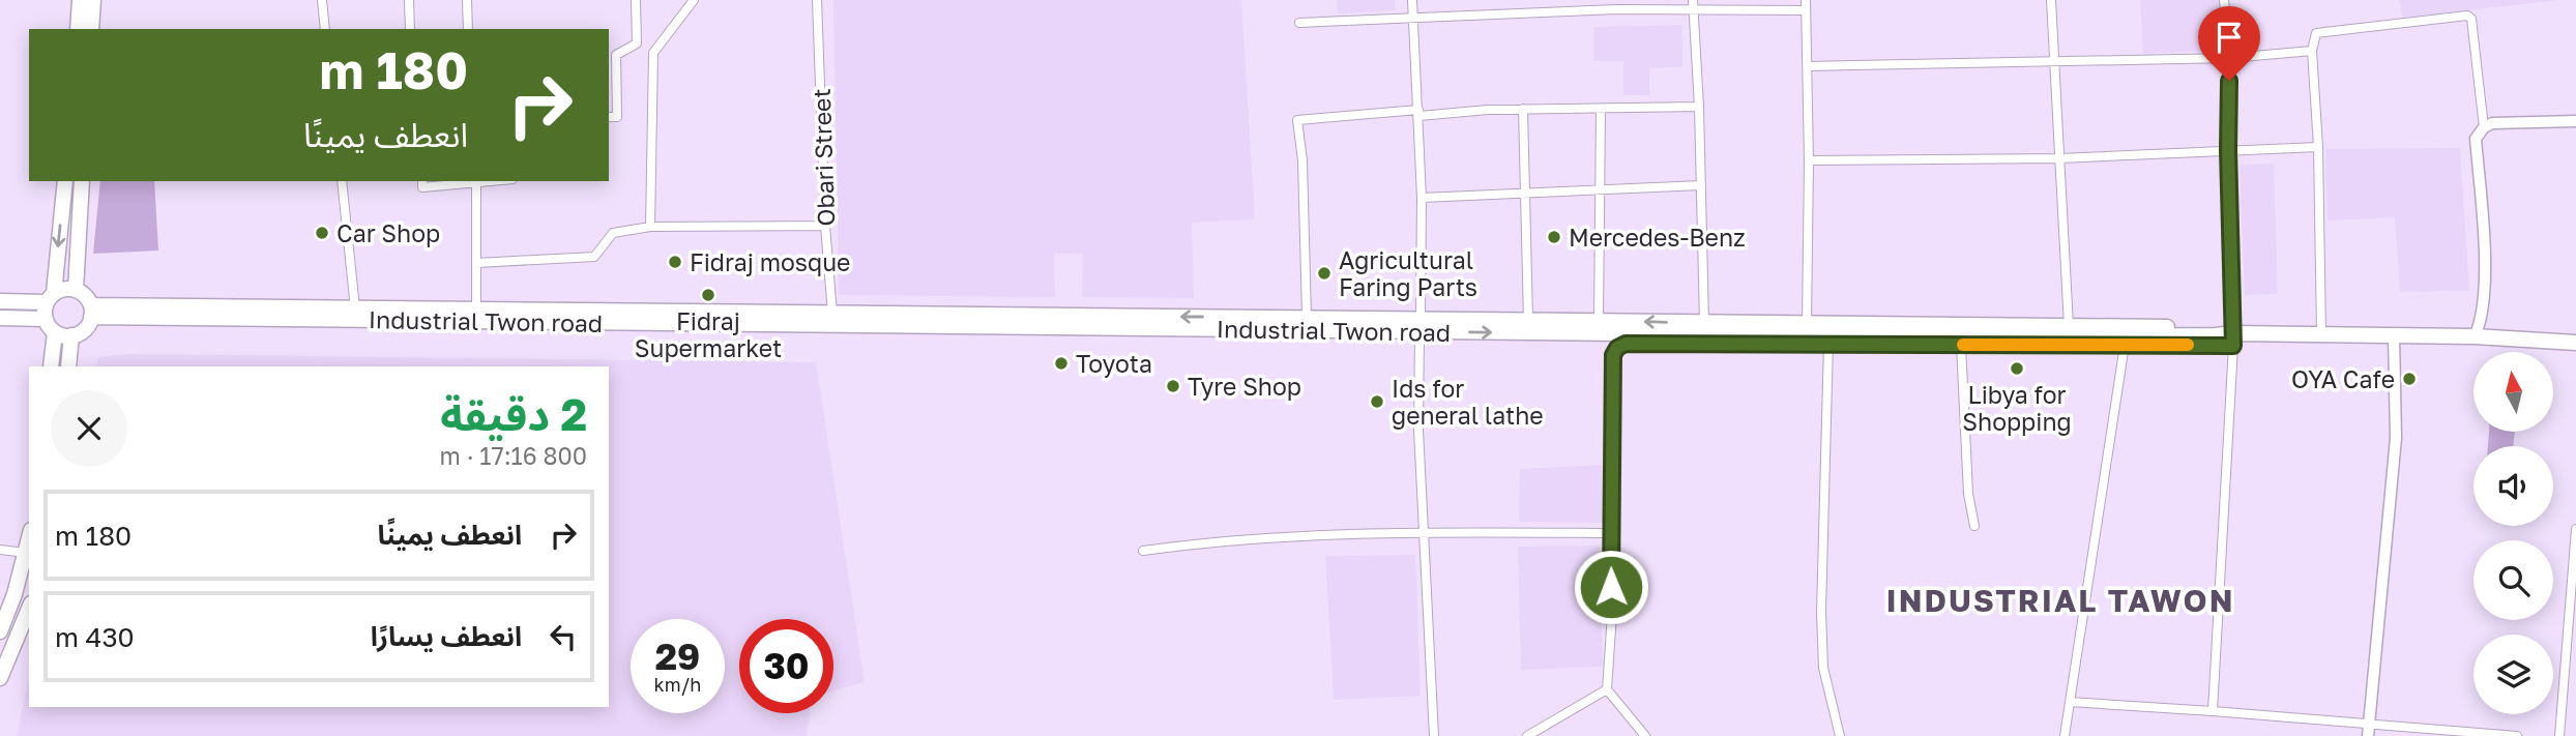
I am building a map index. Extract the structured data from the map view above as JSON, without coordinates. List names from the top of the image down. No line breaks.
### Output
{"streets":{"highway":["Industrial Twon road"],"street":["Obari Street"]},"districts":["INDUSTRIAL TAWON"],"places":["Car Shop","Mercedes-Benz","Fidraj mosque","Agricultural Faring Parts","Fidraj Supermarket","Toyota","Libya for Shopping","OYA Cafe","Tyre Shop","Ids for general lathe"],"north":"top","page":{"turn":["180 m","انعطف يمينًا"],"heading":["2 دقيقة","800 m · 17:16"],"list":[{"name":"انعطف يمينًا","value":"180 m"},{"name":"انعطف يسارًا","value":"430 m"}],"speed":"29 km/h","limit":"30"}}
